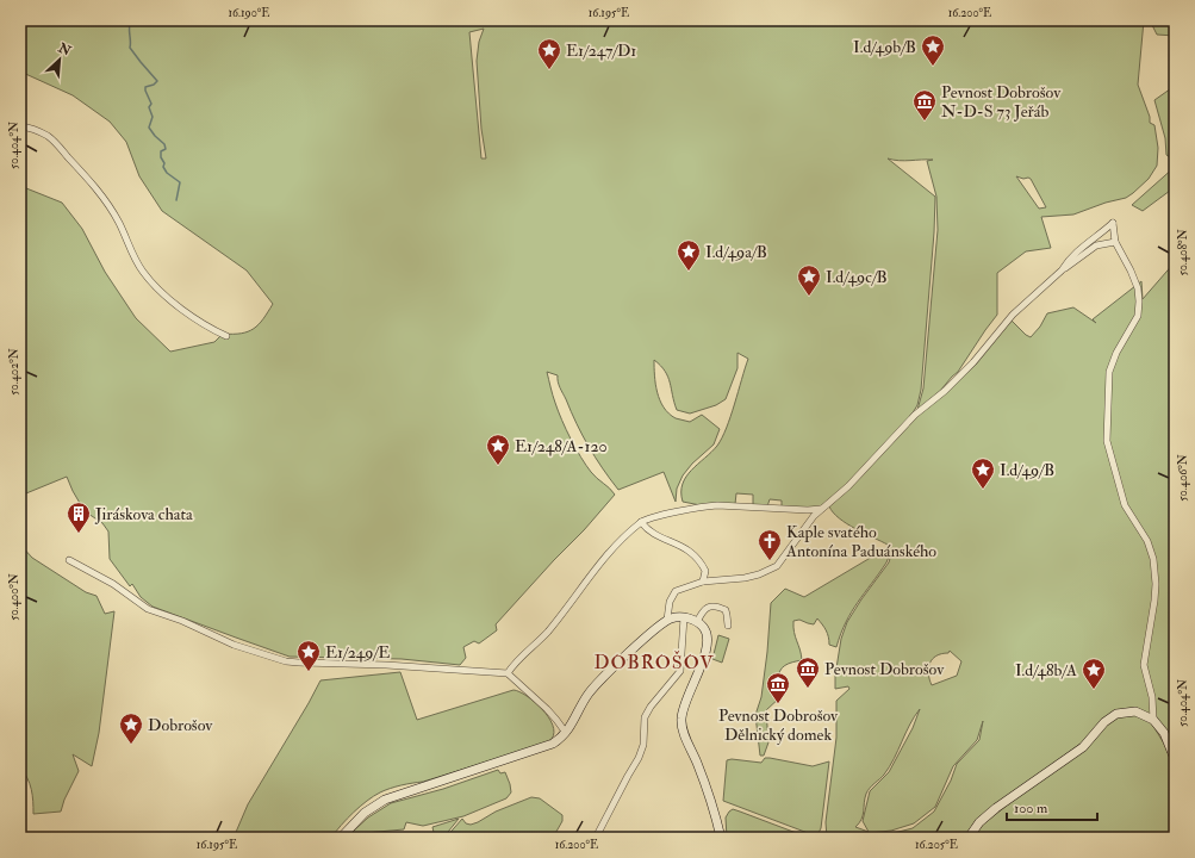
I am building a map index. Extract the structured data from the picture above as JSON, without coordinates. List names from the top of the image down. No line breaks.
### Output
{"districts":["DOBROŠOV"],"places":{"place":["I.d/49b/B","E1/247/D1","I.d/49a/B","I.d/49c/B","E1/248/A-120","I.d/49/B","E1/249/E","I.d/48b/A","Dobrošov"],"museum":["Pevnost Dobrošov N-D-S 73 Jeřáb","Pevnost Dobrošov","Pevnost Dobrošov Dělnický domek"],"building":["Jiráskova chata"],"church":["Kaple svatého Antonína Paduánského"]},"scale_bar":"100 m","north":"top right","coordinates":["16.190°E","16.195°E","16.200°E","50.404°N","50.408°N","50.402°N","50.406°N","50.400°N","16.205°E"]}
